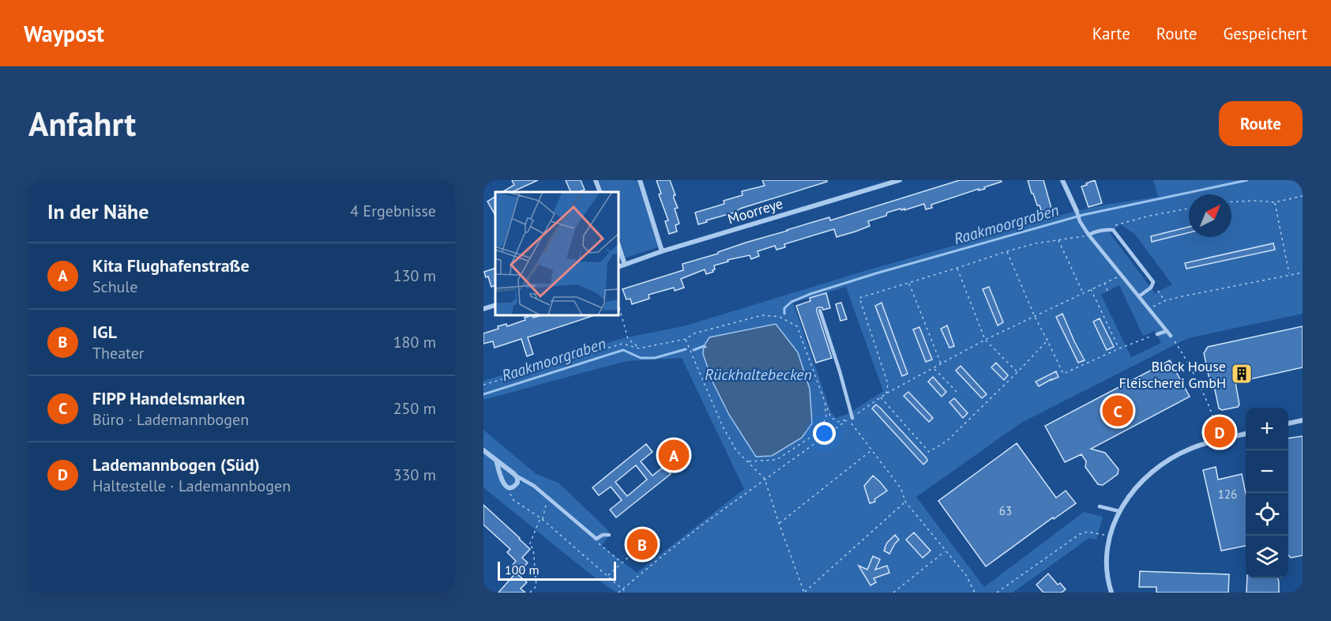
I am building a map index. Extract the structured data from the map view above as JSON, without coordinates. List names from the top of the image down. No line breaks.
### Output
{"streets":{"street":["Moorreye"]},"water":["Raakmoorgraben","Rückhaltebecken"],"places":{"building":["Block House Fleischerei GmbH"]},"house_numbers":["126","63"],"scale_bar":"100 m","north":"top right","page":{"header":"Waypost","nav":["Karte","Route","Gespeichert"],"buttons":"Route","title":"Anfahrt","heading":["In der Nähe","4 Ergebnisse"],"list":[{"mark":"A","name":"Kita Flughafenstraße","note":"Schule","value":"130 m"},{"mark":"B","name":"IGL","note":"Theater","value":"180 m"},{"mark":"C","name":"FIPP Handelsmarken","note":"Büro · Lademannbogen","value":"250 m"},{"mark":"D","name":"Lademannbogen (Süd)","note":"Haltestelle · Lademannbogen","value":"330 m"}],"pins":["C","D","A","B"],"map_buttons":["+","−"],"scale":"100 m"}}
